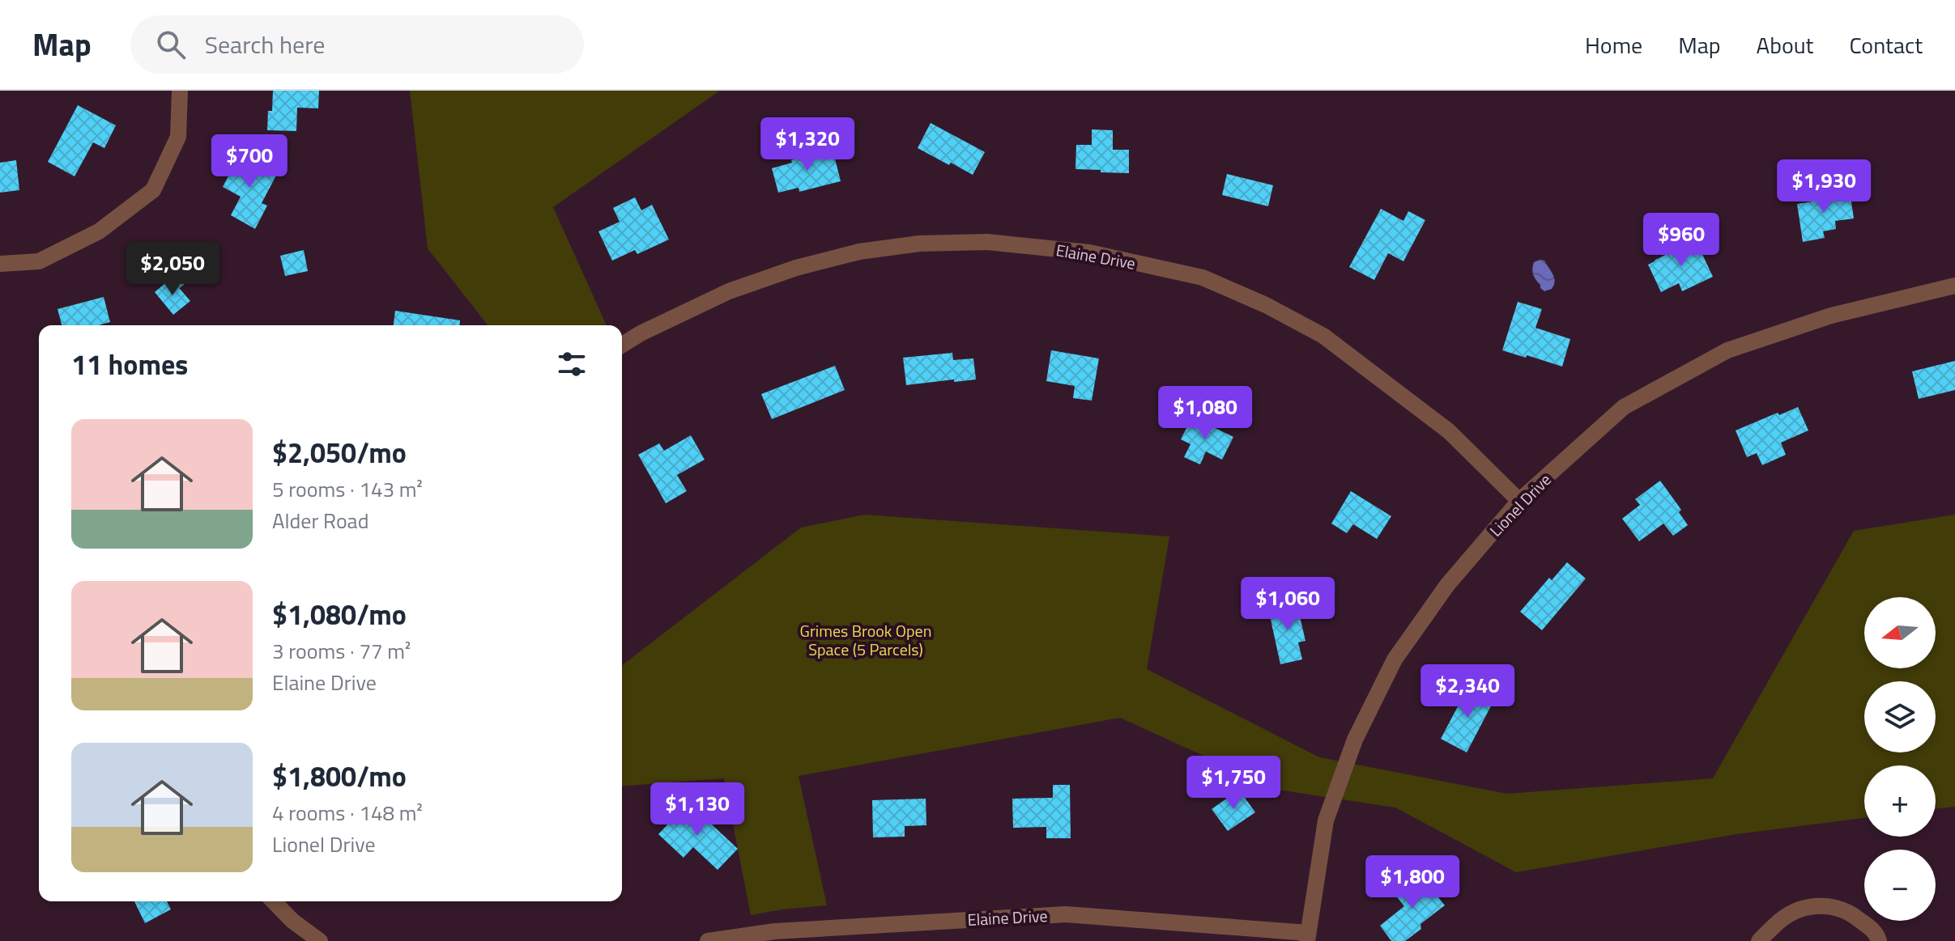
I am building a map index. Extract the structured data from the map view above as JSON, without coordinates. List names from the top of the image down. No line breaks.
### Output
{"streets":{"street":["Elaine Drive","Lionel Drive"]},"crossings":[["Elaine Drive","Lionel Drive"]],"parks":["Grimes Brook Open Space (5 Parcels)"],"north":"left","page":{"header":"Map","search":"Search here","nav":["Home","Map","About","Contact"],"price":["$1,320","$700","$1,930","$960","$2,050","$1,080","$1,060","$2,340","$1,750","$1,130","$1,800"],"heading":"11 homes","list":[{"name":"$2,050/mo","note":"5 rooms · 143 m² · Alder Road"},{"name":"$1,080/mo","note":"3 rooms · 77 m² · Elaine Drive"},{"name":"$1,800/mo","note":"4 rooms · 148 m² · Lionel Drive"}],"map_buttons":["+","−"]}}
